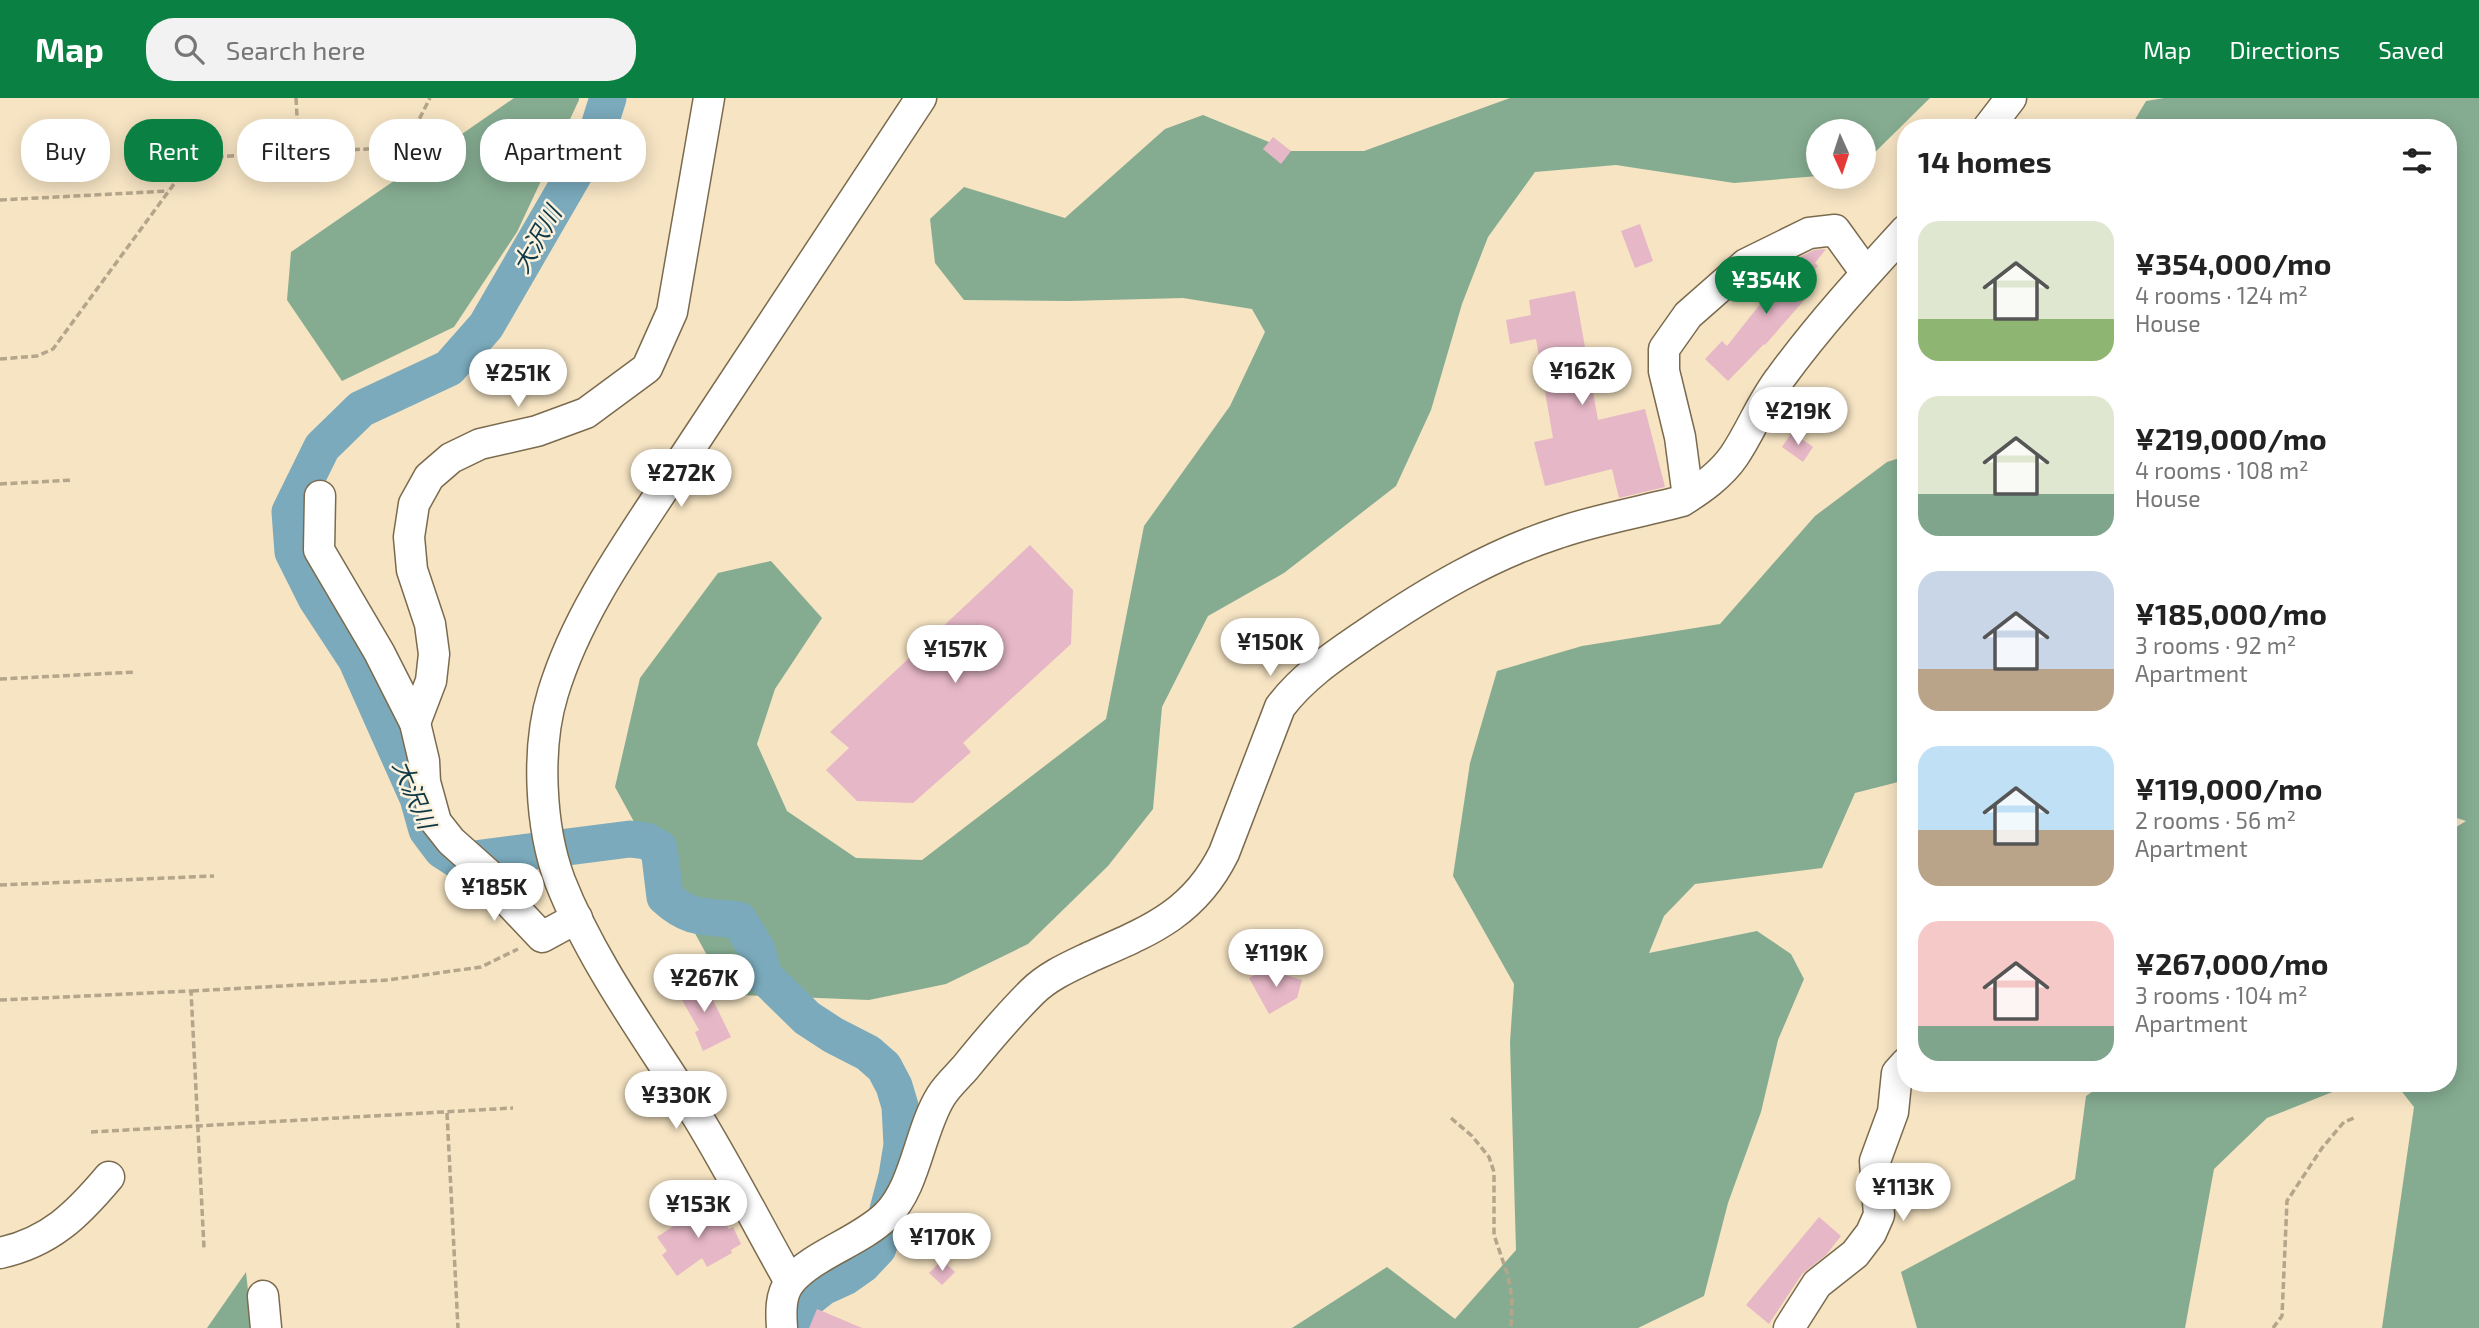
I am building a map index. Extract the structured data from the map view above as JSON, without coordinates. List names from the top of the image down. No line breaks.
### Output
{"water":["大沢川"],"north":"bottom","page":{"header":"Map","search":"Search here","nav":["Map","Directions","Saved"],"chip":["Buy","Rent","Filters","New","Apartment"],"heading":"14 homes","list":[{"name":"¥354,000/mo","note":"4 rooms · 124 m² · House"},{"name":"¥219,000/mo","note":"4 rooms · 108 m² · House"},{"name":"¥185,000/mo","note":"3 rooms · 92 m² · Apartment"},{"name":"¥119,000/mo","note":"2 rooms · 56 m² · Apartment"},{"name":"¥267,000/mo","note":"3 rooms · 104 m² · Apartment"}],"price":["¥354K","¥162K","¥251K","¥219K","¥272K","¥150K","¥157K","¥185K","¥119K","¥267K","¥330K","¥113K","¥153K","¥170K"]}}
